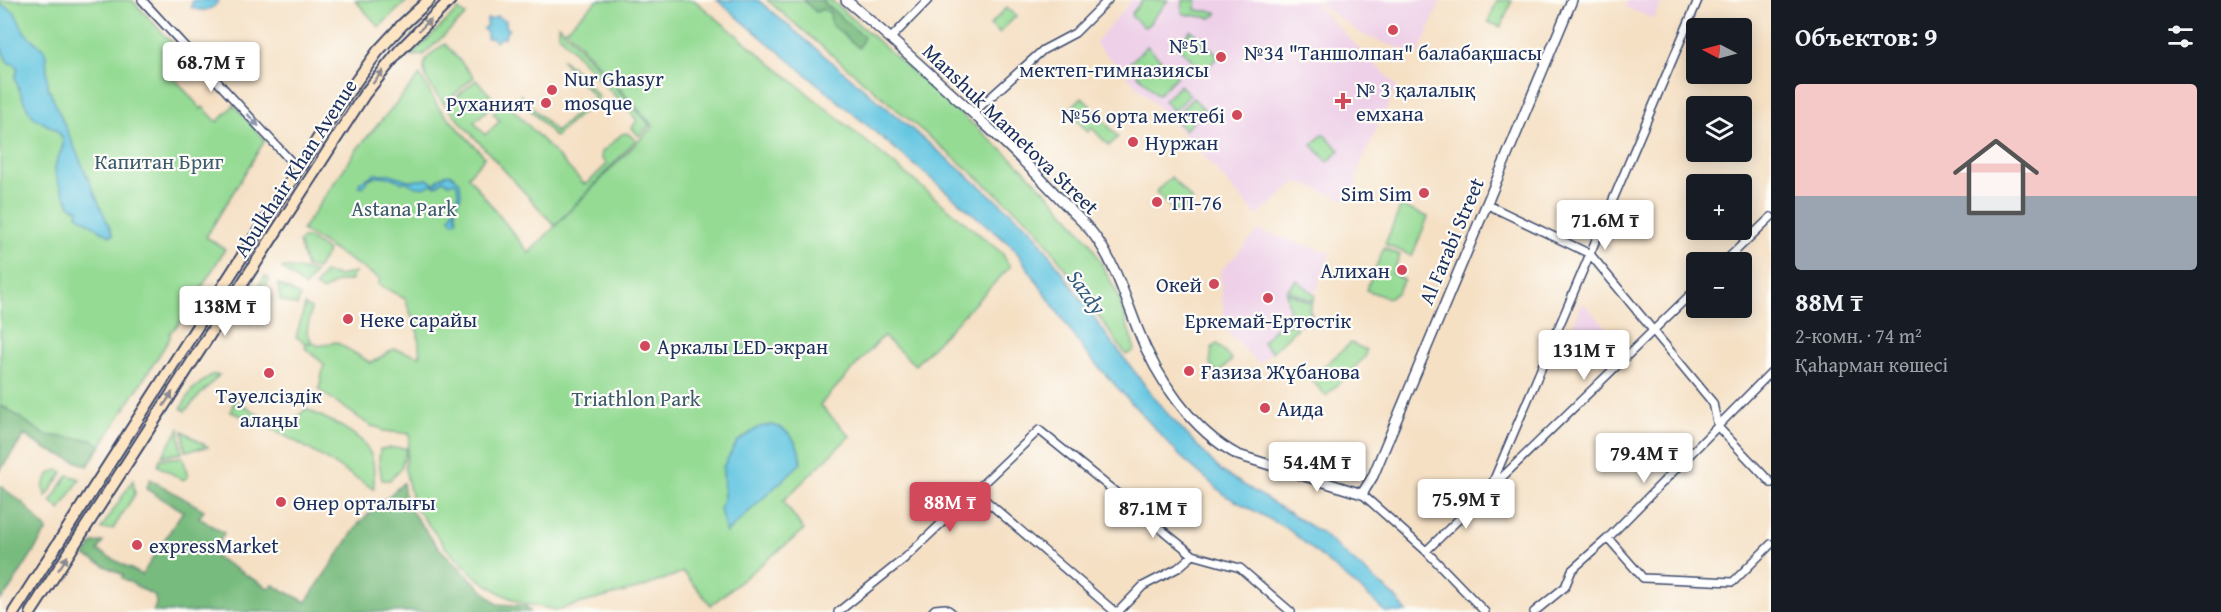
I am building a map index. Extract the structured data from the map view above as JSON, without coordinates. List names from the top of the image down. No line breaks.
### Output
{"streets":{"main road":["Abulkhair Khan Avenue"],"street":["Manshuk Mametova Street","Al Farabi Street"]},"crossings":[["Manshuk Mametova Street","Al Farabi Street"]],"water":["Sazdy"],"parks":["Капитан Бриг","Astana Park","Triathlon Park"],"places":{"other":["№34 \"Таншолпан\" балабақшасы","№51 мектеп-гимназиясы","Nur Ghasyr mosque","Руханият","№56 орта мектебі","Нуржан","Sim Sim","ТП-76","Алихан","Окей","Еркемай-Ертөстік","Неке сарайы","Аркалы LED-экран","Ғазиза Жұбанова","Тәуелсіздік алаңы","Аида","Өнер орталығы","expressMarket"],"health":["№ 3 қалалық емхана"]},"north":"left","page":{"heading":"Объектов: 9","map_buttons":["+","−"],"price":["68.7M ₸","71.6M ₸","138M ₸","131M ₸","79.4M ₸","54.4M ₸","75.9M ₸","88M ₸","87.1M ₸"],"list":[{"name":"88M ₸","note":"2-комн. · 74 m² · Қаһарман көшесі"}]}}
